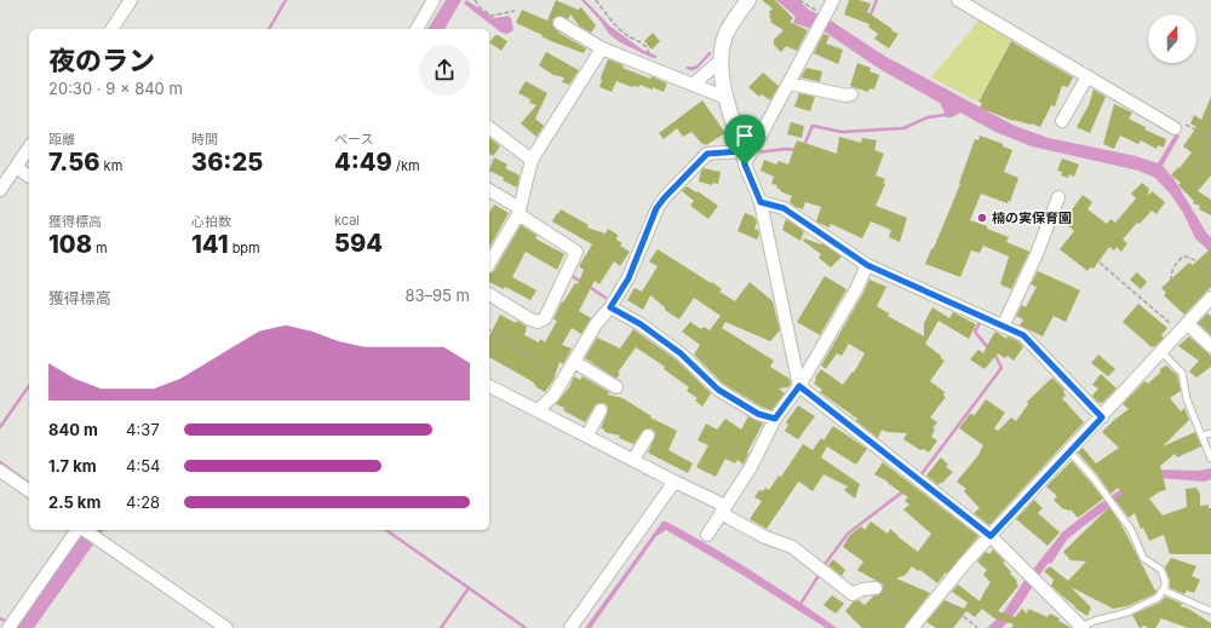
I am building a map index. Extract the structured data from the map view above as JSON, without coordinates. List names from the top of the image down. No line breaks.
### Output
{"places":["楠の実保育園"],"north":"top","page":{"heading":["夜のラン","20:30 · 9 × 840 m"],"stats":[["距離","7.56 km"],["時間","36:25"],["ペース","4:49 /km"],["獲得標高","108 m"],["心拍数","141 bpm"],["kcal","594"]],"chart":["獲得標高","83–95 m"],"list":[{"name":"840 m","note":"4:37"},{"name":"1.7 km","note":"4:54"},{"name":"2.5 km","note":"4:28"}]}}
